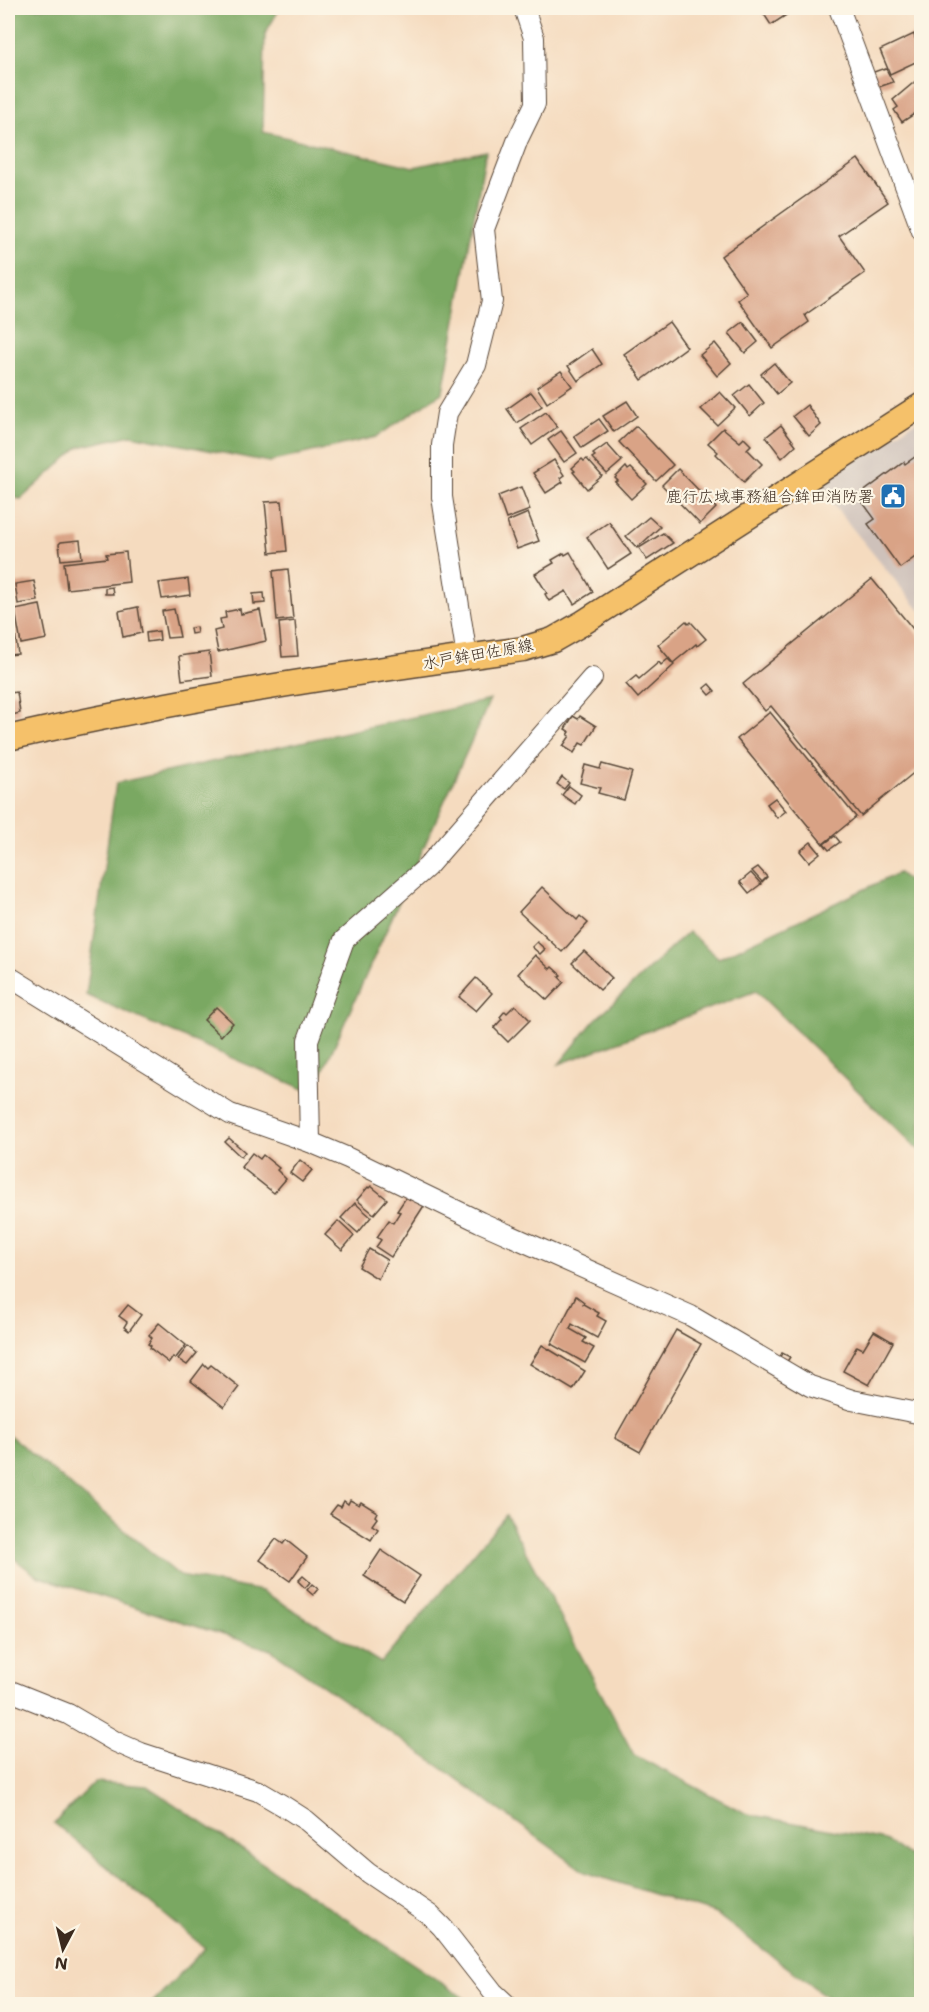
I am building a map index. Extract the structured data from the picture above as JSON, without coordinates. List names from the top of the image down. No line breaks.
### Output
{"streets":{"main road":["水戸鉾田佐原線"]},"places":{"public building":["鹿行広域事務組合鉾田消防署"]},"north":"bottom"}
